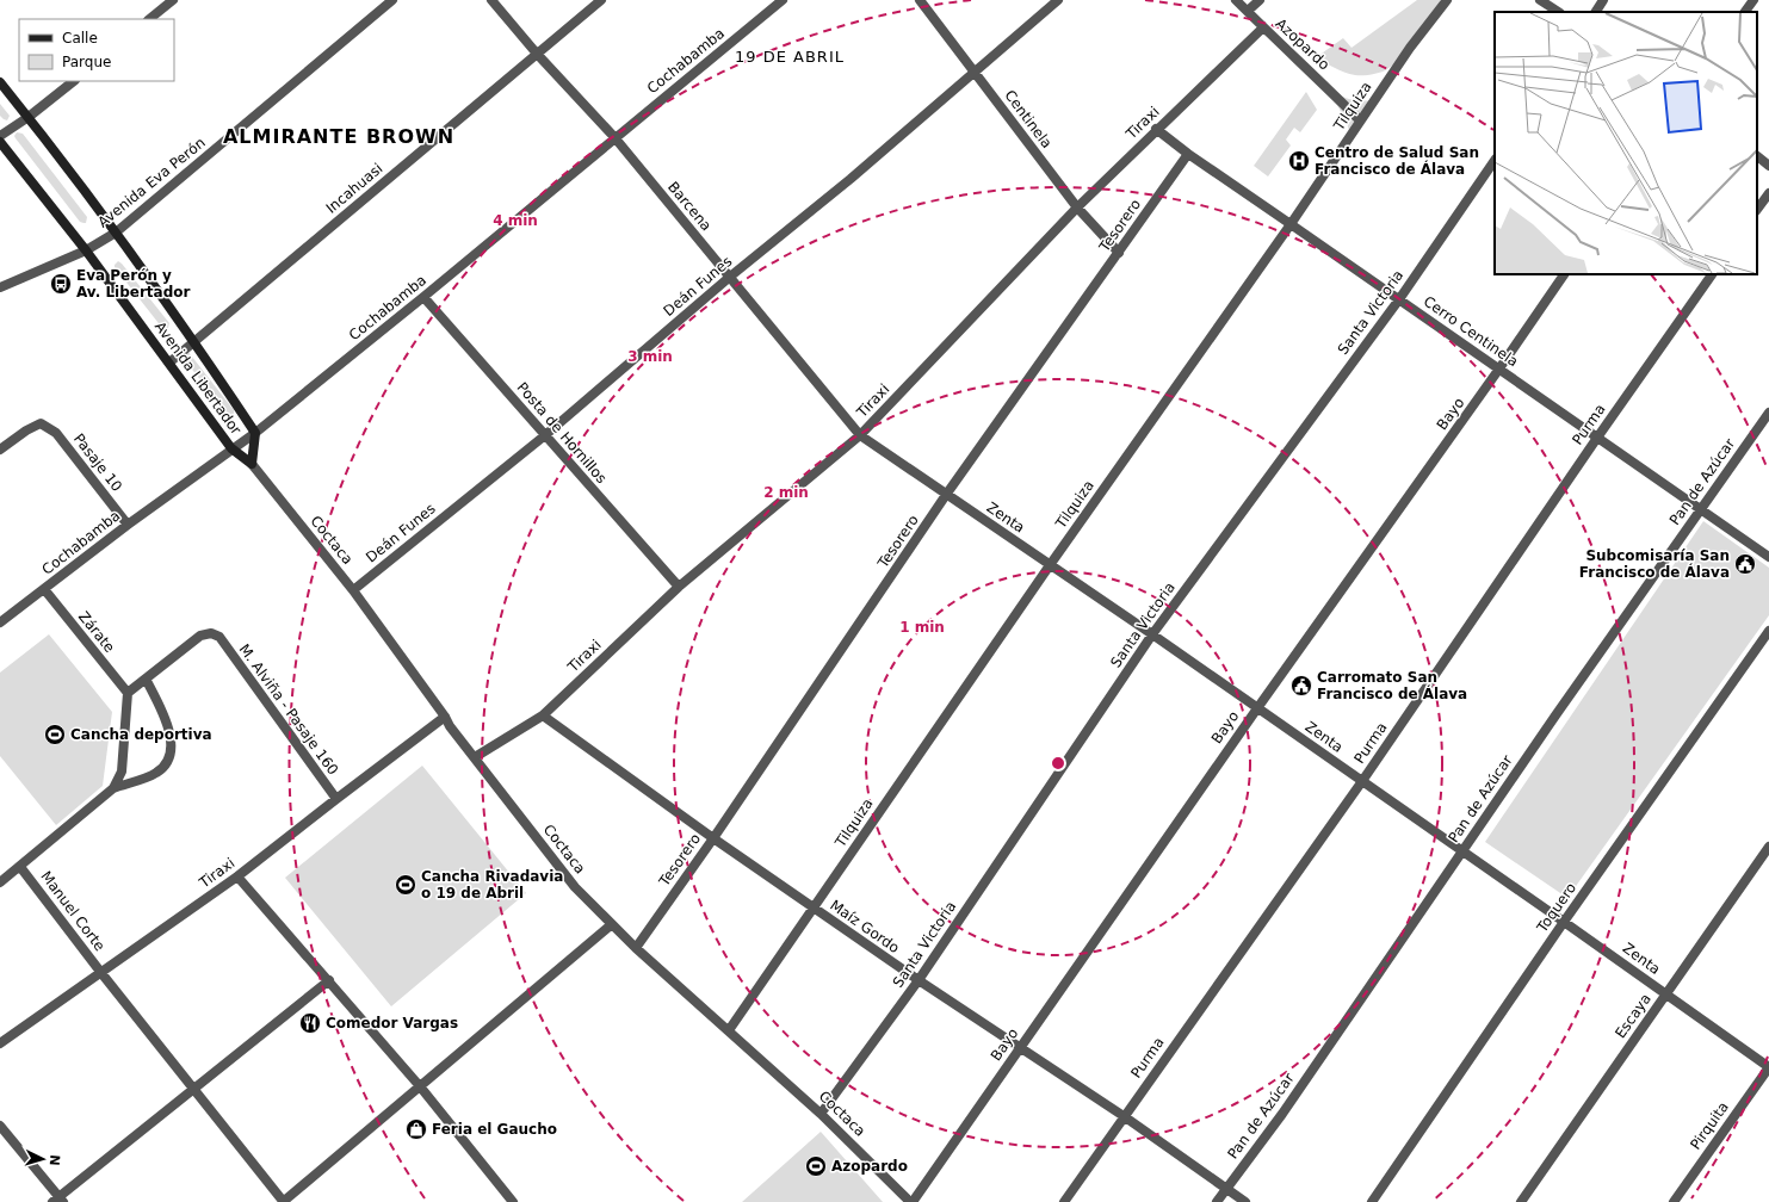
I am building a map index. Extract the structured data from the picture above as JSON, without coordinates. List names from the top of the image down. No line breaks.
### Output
{"streets":{"street":["Azopardo","Cochabamba","Tilquiza","Centinela","Tiraxi","Avenida Eva Perón","Incahuasi","Barcena","Tesorero","Deán Funes","Santa Victoria","Cerro Centinela","Avenida Libertador","Bayo","Purma","Posta de Hornillos","Pasaje 10","Pan de Azúcar","Zenta","Coctaca","Zárate","M. Alviña - Pasaje 160","Toquero","Manuel Corte","Maíz Gordo","Escaya","Pirquita"]},"crossings":[["Azopardo","Tilquiza"],["Azopardo","Tiraxi"],["Cochabamba","Barcena"],["Cochabamba","Avenida Libertador"],["Cochabamba","Posta de Hornillos"],["Cochabamba","Pasaje 10"],["Cochabamba","Zárate"],["Tilquiza","Cerro Centinela"],["Tilquiza","Zenta"],["Tilquiza","Coctaca"],["Tilquiza","Maíz Gordo"],["Centinela","Tiraxi"],["Centinela","Tesorero"],["Centinela","Deán Funes"],["Tiraxi","Barcena"],["Tiraxi","Cerro Centinela"],["Tiraxi","Posta de Hornillos"],["Tiraxi","Zenta"],["Tiraxi","Coctaca"],["Tiraxi","M. Alviña - Pasaje 160"],["Tiraxi","Manuel Corte"],["Tiraxi","Maíz Gordo"],["Avenida Eva Perón","Avenida Libertador"],["Incahuasi","Barcena"],["Incahuasi","Avenida Libertador"],["Barcena","Deán Funes"],["Barcena","Zenta"],["Tesorero","Cerro Centinela"],["Tesorero","Zenta"],["Tesorero","Coctaca"],["Tesorero","Maíz Gordo"],["Deán Funes","Posta de Hornillos"],["Deán Funes","Coctaca"],["Santa Victoria","Cerro Centinela"],["Santa Victoria","Zenta"],["Santa Victoria","Coctaca"],["Santa Victoria","Maíz Gordo"],["Cerro Centinela","Bayo"],["Cerro Centinela","Purma"],["Cerro Centinela","Pan de Azúcar"],["Avenida Libertador","Coctaca"],["Bayo","Zenta"],["Bayo","Coctaca"],["Bayo","Maíz Gordo"],["Purma","Zenta"],["Purma","Maíz Gordo"],["Pan de Azúcar","Zenta"],["Pan de Azúcar","Maíz Gordo"],["Zenta","Toquero"],["Zenta","Escaya"],["Zenta","Pirquita"]],"districts":["19 DE ABRIL","ALMIRANTE BROWN"],"places":{"hospital":["Centro de Salud San Francisco de Álava"],"bus stop":["Eva Perón y Av. Libertador"],"public building":["Subcomisaría San Francisco de Álava","Carromato San Francisco de Álava"],"sports":["Cancha deportiva","Cancha Rivadavia o 19 de Abril","Azopardo"],"restaurant":["Comedor Vargas"],"shop":["Feria el Gaucho"]},"legend":["Calle","Parque"],"north":"right","rings":["4 min","3 min","2 min","1 min"]}
